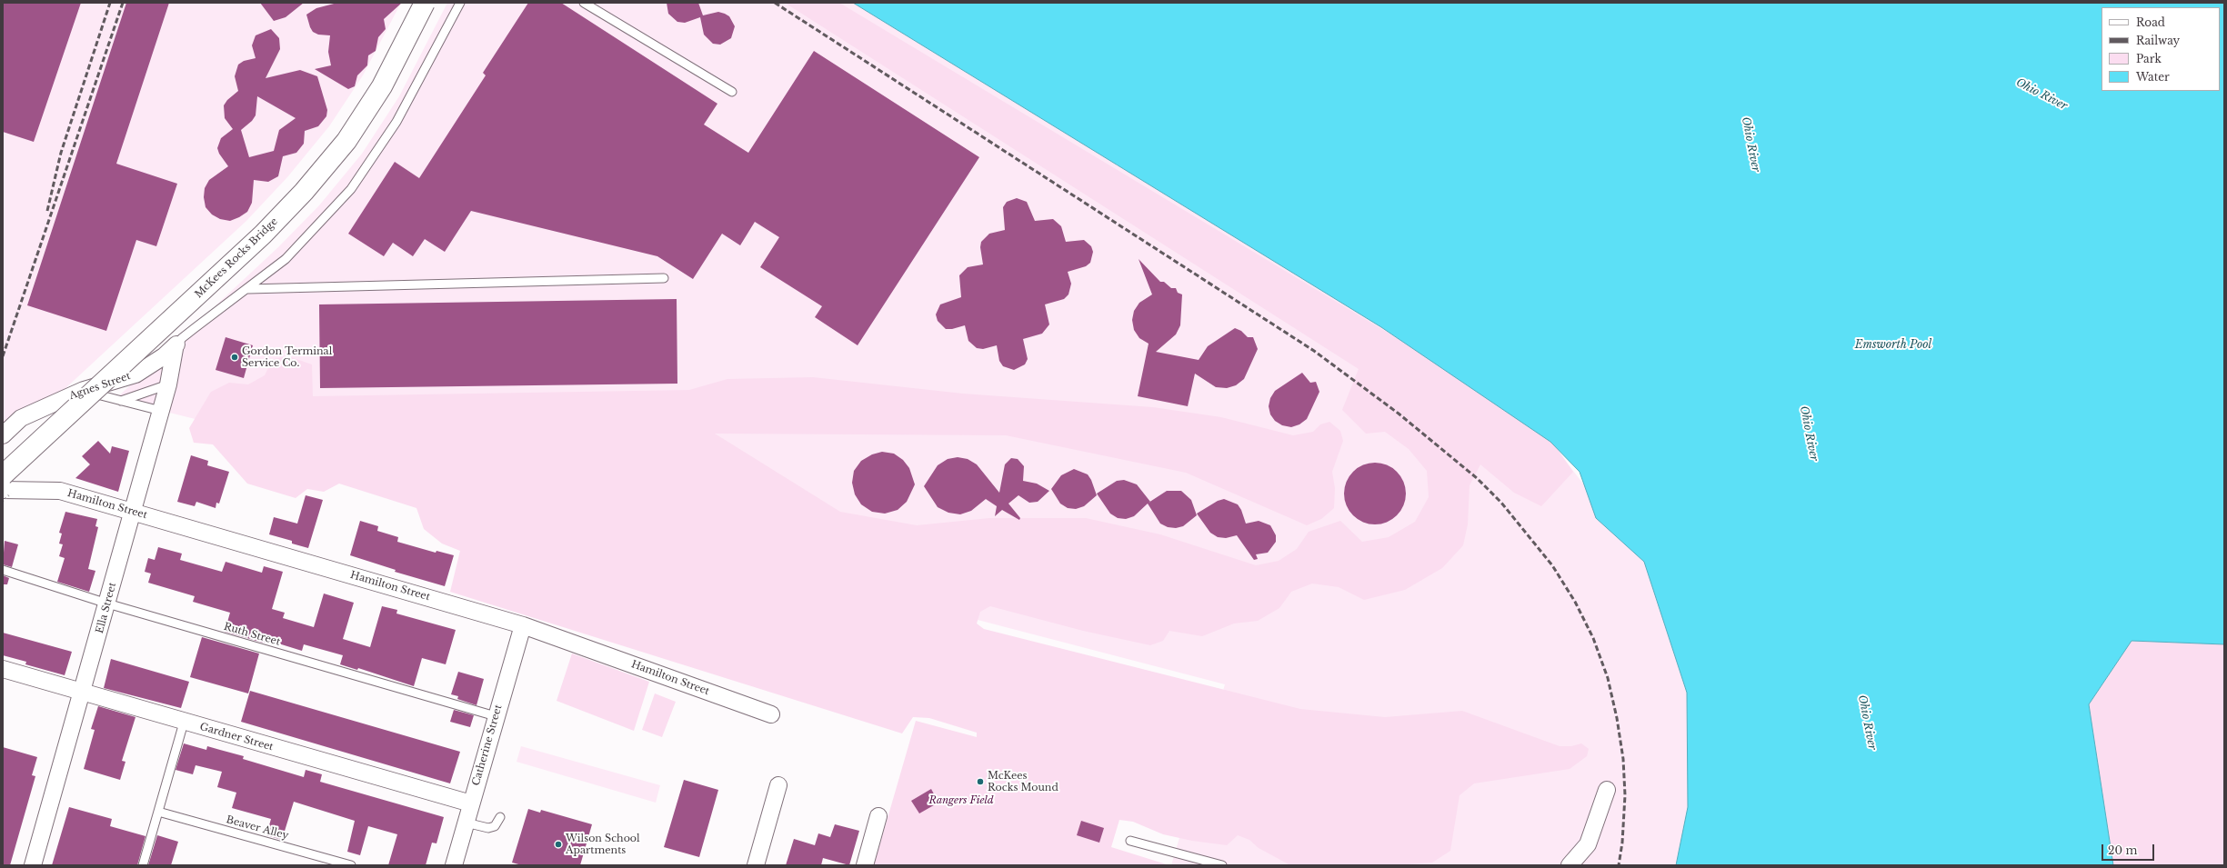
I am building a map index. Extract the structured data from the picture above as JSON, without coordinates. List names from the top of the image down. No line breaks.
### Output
{"streets":{"main road":["McKees Rocks Bridge"],"street":["Agnes Street","Hamilton Street","Ella Street","Gardner Street","Catherine Street"],"lane":["Ruth Street","Beaver Alley"]},"crossings":[["Agnes Street","Ella Street"],["Hamilton Street","Ella Street"],["Hamilton Street","Catherine Street"],["Ella Street","Ruth Street"],["Ella Street","Gardner Street"],["Ruth Street","Catherine Street"],["Gardner Street","Catherine Street"]],"water":["Ohio River","Emsworth Pool"],"parks":["Rangers Field"],"places":["Gordon Terminal Service Co.","McKees Rocks Mound","Wilson School Apartments"],"legend":["Road","Railway","Park","Water"],"scale_bar":"20 m"}
